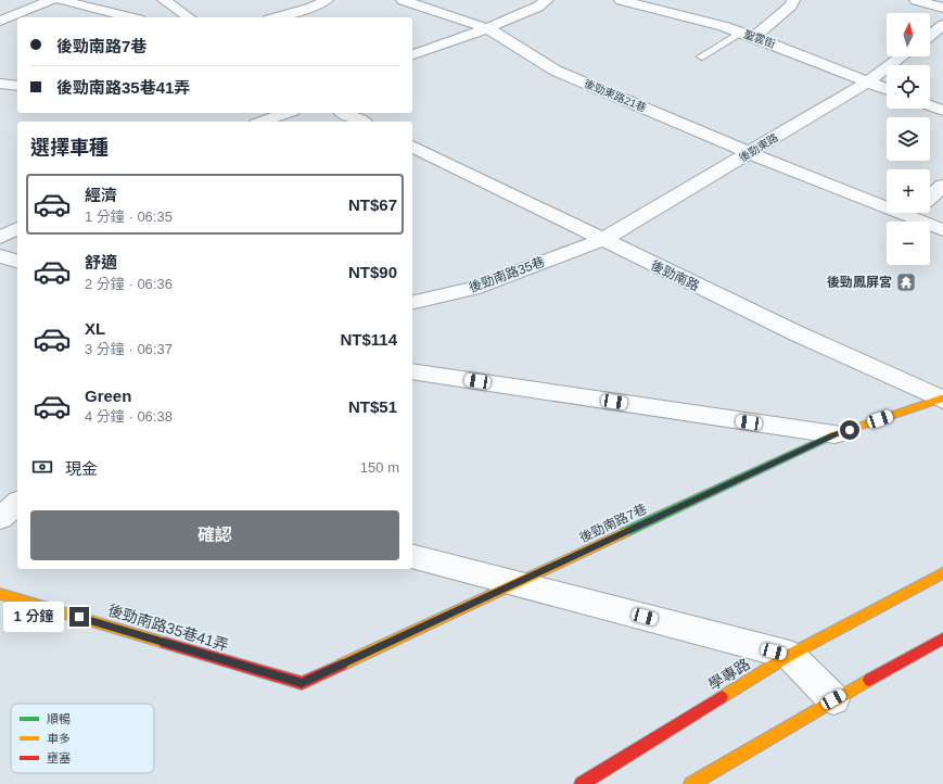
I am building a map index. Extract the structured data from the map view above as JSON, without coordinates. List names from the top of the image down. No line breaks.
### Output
{"streets":{"street":["聖雲街","後勁東路21巷","後勁東路","後勁南路35巷","後勁南路","後勁南路7巷","後勁南路35巷41弄","學專路"]},"crossings":[["聖雲街","後勁東路"],["後勁東路21巷","後勁東路"],["後勁東路","後勁南路35巷"],["後勁東路","後勁南路"],["後勁南路35巷","後勁南路"],["後勁南路","後勁南路7巷"],["後勁南路7巷","後勁南路35巷41弄"]],"places":{"temple":["後勁鳳屏宮"]},"legend":["順暢","車多","壅塞"],"north":"top","page":{"map_buttons":["+","−"],"banner":["後勁南路7巷","後勁南路35巷41弄"],"heading":"選擇車種","list":[{"name":"經濟","note":"1 分鐘 · 06:35","value":"NT$67"},{"name":"舒適","note":"2 分鐘 · 06:36","value":"NT$90"},{"name":"XL","note":"3 分鐘 · 06:37","value":"NT$114"},{"name":"Green","note":"4 分鐘 · 06:38","value":"NT$51"}],"pay":["現金","150 m"],"buttons":"確認","bubble":"1 分鐘"}}
